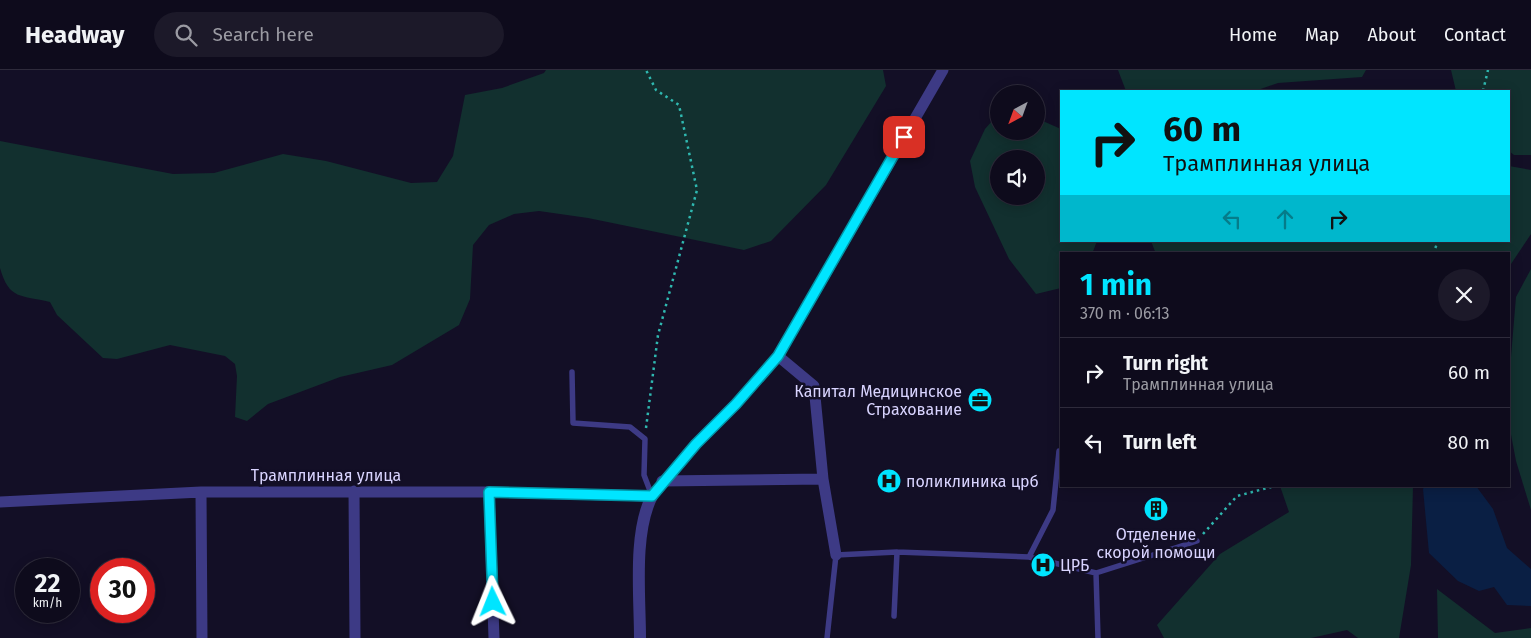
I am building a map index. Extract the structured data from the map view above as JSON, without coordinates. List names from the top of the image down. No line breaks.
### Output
{"streets":{"street":["Трамплинная улица"]},"places":{"office":["Капитал Медицинское Страхование"],"hospital":["поликлиника црб","ЦРБ"],"building":["Отделение скорой помощи"]},"north":"bottom left","page":{"header":"Headway","search":"Search here","nav":["Home","Map","About","Contact"],"turn":["60 m","Трамплинная улица"],"heading":["1 min","370 m · 06:13"],"list":[{"name":"Turn right","note":"Трамплинная улица","value":"60 m"},{"name":"Turn left","value":"80 m"}],"speed":"22 km/h","limit":"30"}}
